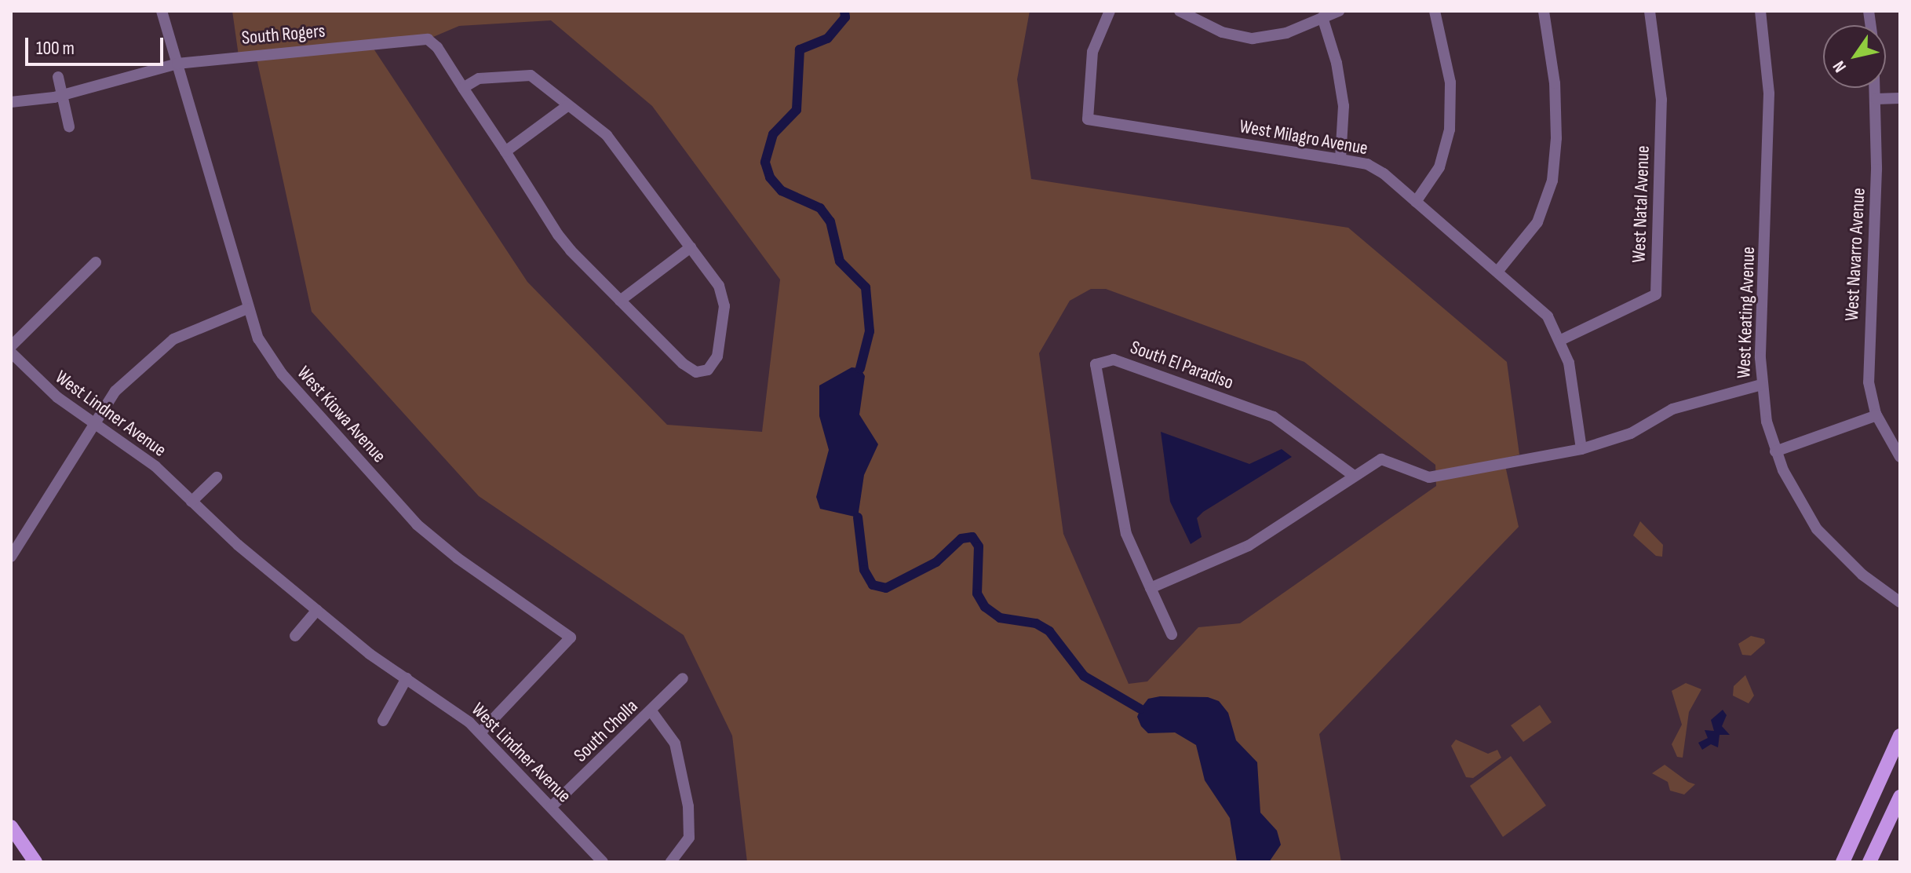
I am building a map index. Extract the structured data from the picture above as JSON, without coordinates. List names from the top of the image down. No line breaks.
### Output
{"streets":{"street":["South Rogers","West Milagro Avenue","West Natal Avenue","West Navarro Avenue","West Keating Avenue","South El Paradiso","West Lindner Avenue","West Kiowa Avenue","South Cholla"]},"crossings":[["South Rogers","West Kiowa Avenue"],["West Milagro Avenue","West Natal Avenue"],["West Lindner Avenue","West Kiowa Avenue"],["West Lindner Avenue","South Cholla"]],"scale_bar":"100 m","north":"bottom left"}
